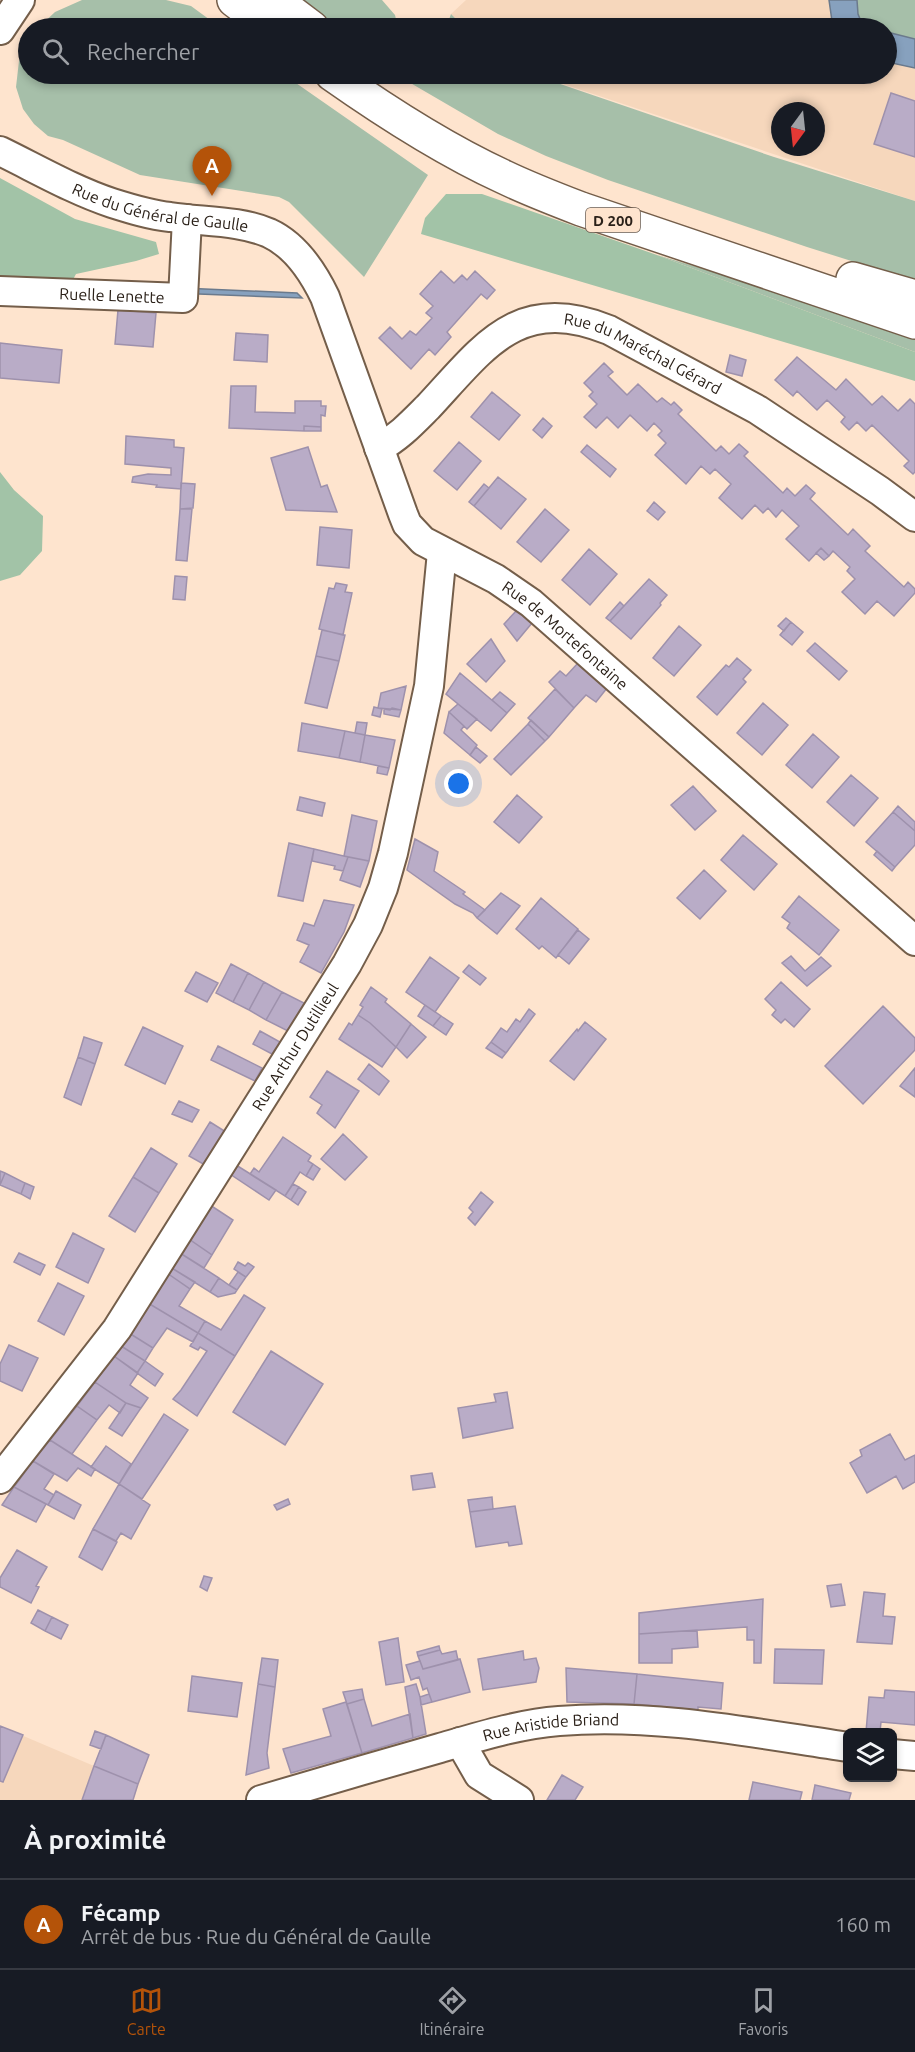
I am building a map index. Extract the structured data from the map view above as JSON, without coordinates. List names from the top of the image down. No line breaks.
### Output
{"streets":{"main road":["D 200"],"street":["Rue du Général de Gaulle","Ruelle Lenette","Rue du Maréchal Gérard","Rue de Mortefontaine","Rue Arthur Dutillieul","Rue Aristide Briand"]},"crossings":[["Rue du Général de Gaulle","Ruelle Lenette"],["Rue du Général de Gaulle","Rue de Mortefontaine"],["Rue du Maréchal Gérard","Rue de Mortefontaine"],["Rue de Mortefontaine","Rue Arthur Dutillieul"]],"north":"bottom","page":{"search":"Rechercher","pins":"A","heading":"À proximité","list":[{"mark":"A","name":"Fécamp","note":"Arrêt de bus · Rue du Général de Gaulle","value":"160 m"}],"nav":["Carte","Itinéraire","Favoris"]}}
